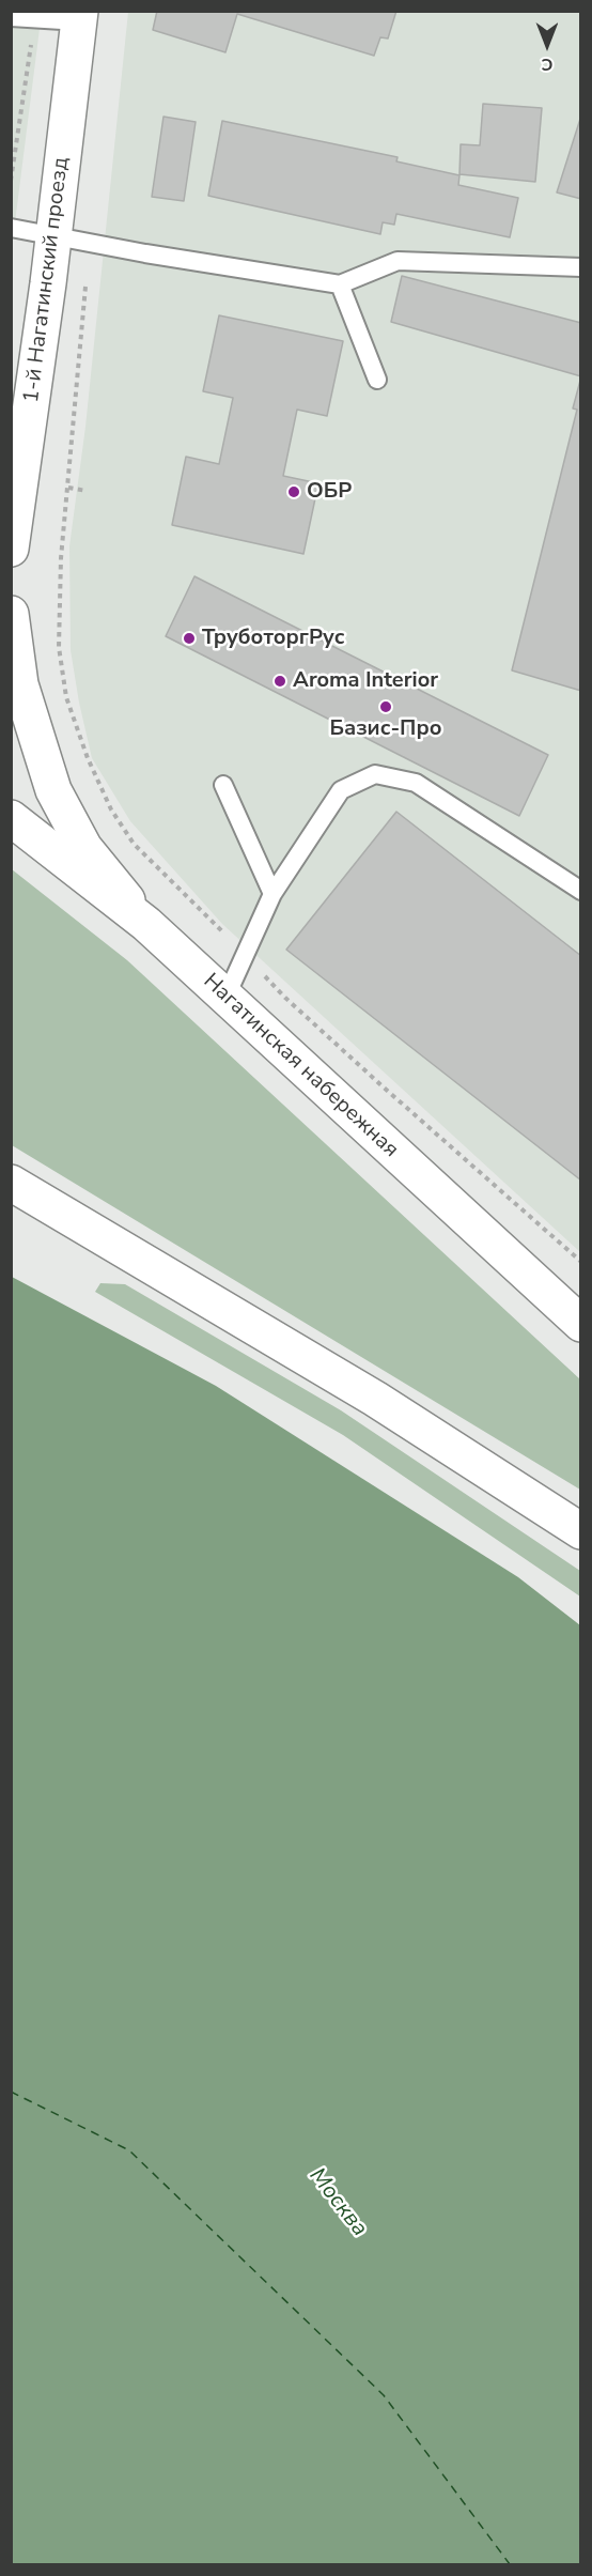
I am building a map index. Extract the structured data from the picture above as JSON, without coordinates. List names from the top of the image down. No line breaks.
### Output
{"streets":{"main road":["1-й Нагатинский проезд","Нагатинская набережная"]},"water":["Москва"],"places":["ОБР","ТруботоргРус","Aroma Interior","Базис-Про"],"north":"bottom"}
